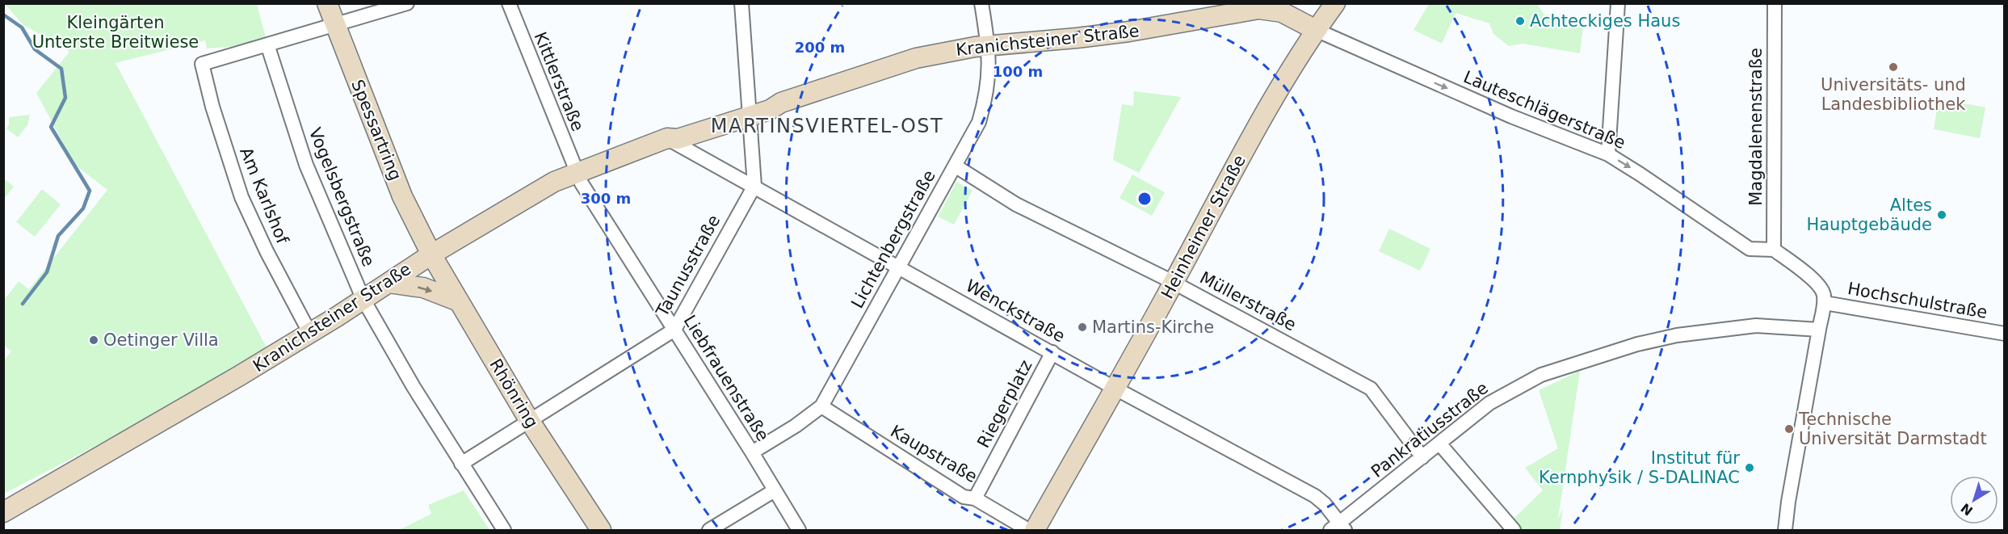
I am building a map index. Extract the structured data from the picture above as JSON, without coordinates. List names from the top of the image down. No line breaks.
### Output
{"streets":{"main road":["Kranichsteiner Straße","Spessartring","Heinheimer Straße","Rhönring"],"street":["Kittlerstraße","Lauteschlägerstraße","Magdalenenstraße","Am Karlshof","Vogelsbergstraße","Lichtenbergstraße","Taunusstraße","Hochschulstraße","Müllerstraße","Wenckstraße","Liebfrauenstraße","Riegerplatz","Pankratiusstraße","Kaupstraße"]},"crossings":[["Kranichsteiner Straße","Kittlerstraße"],["Kranichsteiner Straße","Lauteschlägerstraße"],["Kranichsteiner Straße","Spessartring"],["Kranichsteiner Straße","Am Karlshof"],["Kranichsteiner Straße","Vogelsbergstraße"],["Kranichsteiner Straße","Heinheimer Straße"],["Kranichsteiner Straße","Lichtenbergstraße"],["Kranichsteiner Straße","Wenckstraße"],["Kranichsteiner Straße","Liebfrauenstraße"],["Kranichsteiner Straße","Rhönring"],["Kittlerstraße","Liebfrauenstraße"],["Lauteschlägerstraße","Magdalenenstraße"],["Lauteschlägerstraße","Heinheimer Straße"],["Spessartring","Rhönring"],["Am Karlshof","Vogelsbergstraße"],["Vogelsbergstraße","Taunusstraße"],["Heinheimer Straße","Müllerstraße"],["Heinheimer Straße","Wenckstraße"],["Lichtenbergstraße","Müllerstraße"],["Lichtenbergstraße","Wenckstraße"],["Lichtenbergstraße","Liebfrauenstraße"],["Lichtenbergstraße","Kaupstraße"],["Taunusstraße","Wenckstraße"],["Taunusstraße","Liebfrauenstraße"],["Taunusstraße","Rhönring"],["Müllerstraße","Pankratiusstraße"],["Wenckstraße","Riegerplatz"],["Wenckstraße","Pankratiusstraße"],["Riegerplatz","Kaupstraße"]],"one_way":["Lauteschlägerstraße"],"districts":["MARTINSVIERTEL-OST"],"parks":["Kleingärten Unterste Breitwiese"],"places":["Achteckiges Haus","Universitäts- und Landesbibliothek","Altes Hauptgebäude","Martins-Kirche","Oetinger Villa","Technische Universität Darmstadt","Institut für Kernphysik / S-DALINAC"],"north":"bottom left","rings":["200 m","100 m","300 m"]}
